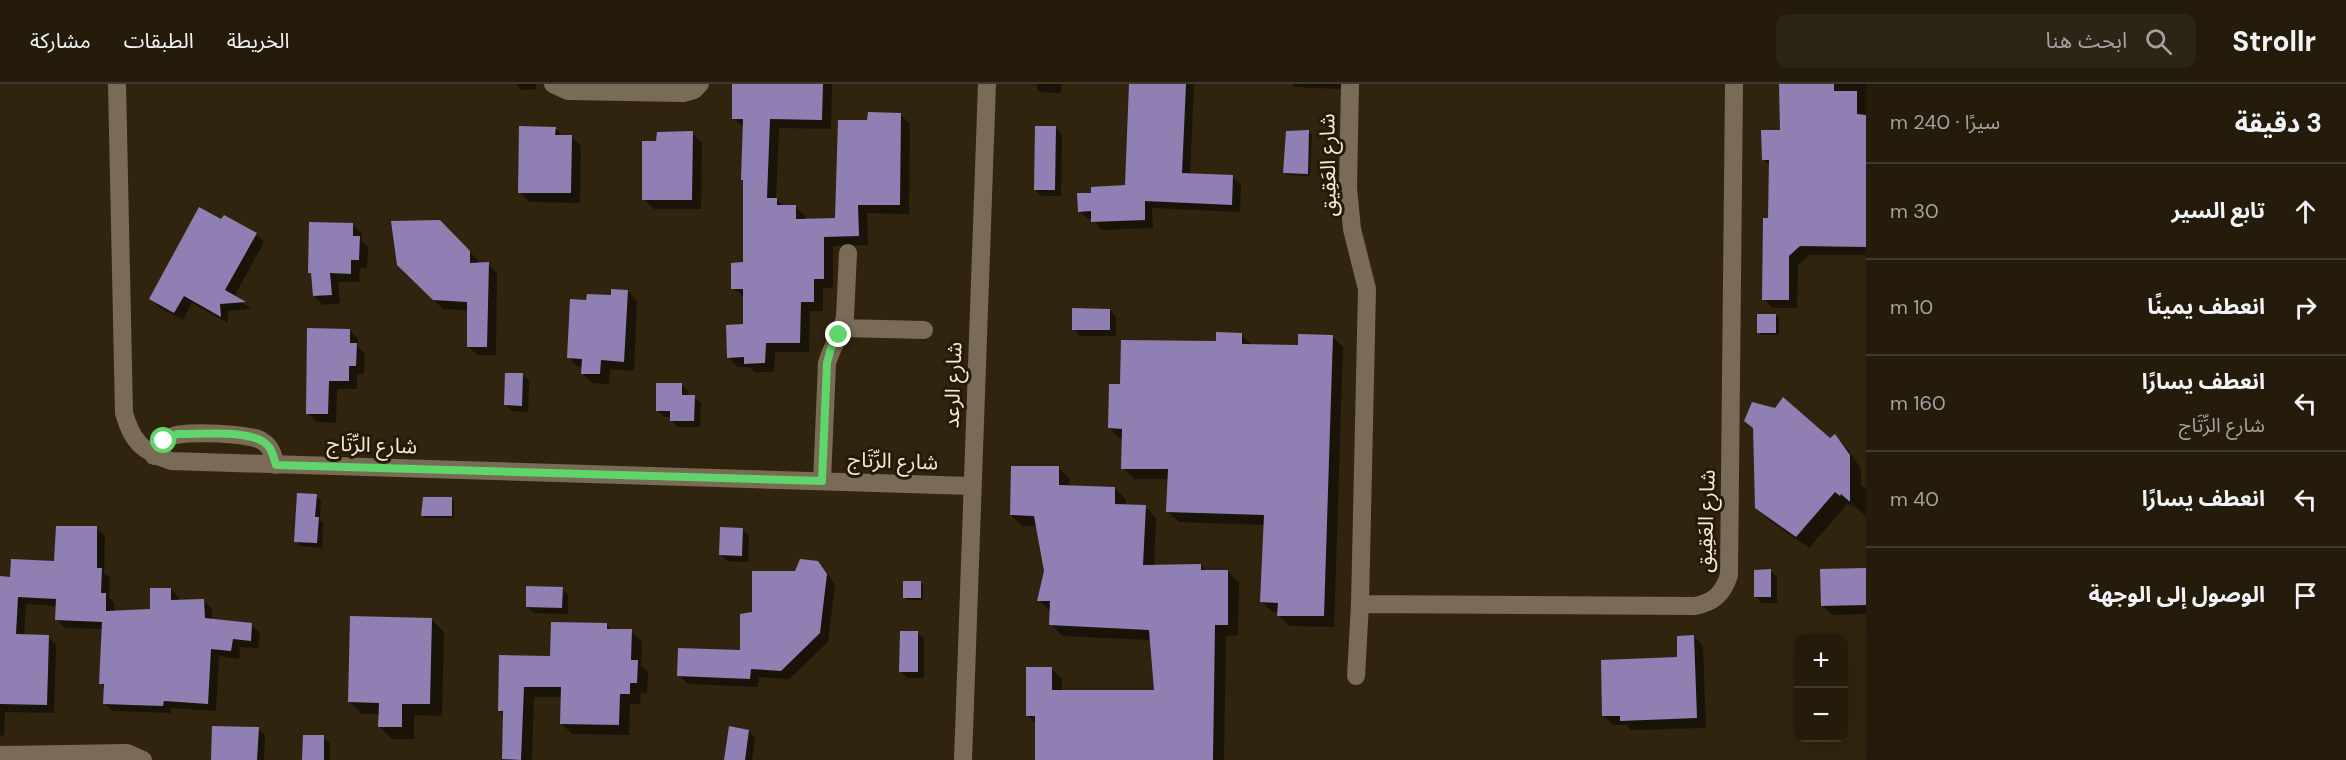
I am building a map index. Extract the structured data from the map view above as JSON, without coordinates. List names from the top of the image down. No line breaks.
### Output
{"streets":{"street":["شارع العَقِيق","شارع الرعد","شارع الرِّتَاج"]},"crossings":[["شارع الرعد","شارع الرِّتَاج"]],"page":{"header":"Strollr","search":"ابحث هنا","nav":["الخريطة","الطبقات","مشاركة"],"heading":["3 دقيقة","سيرًا · 240 m"],"list":[["تابع السير","30 m"],["انعطف يمينًا","10 m"],["انعطف يسارًا","شارع الرِّتَاج","160 m"],["انعطف يسارًا","40 m"],"الوصول إلى الوجهة"],"map_buttons":["+","−"]}}
